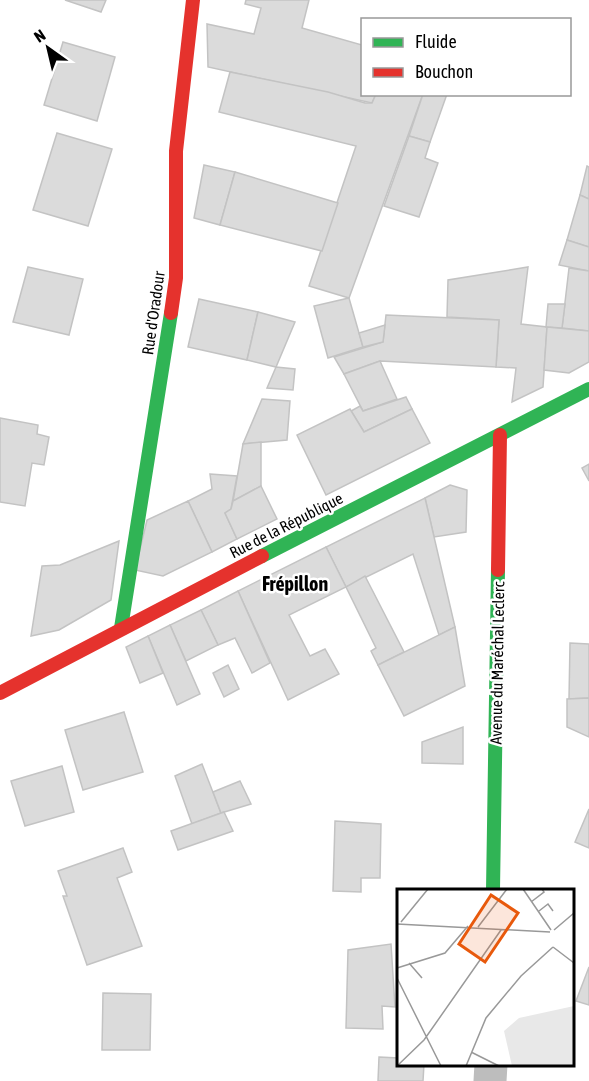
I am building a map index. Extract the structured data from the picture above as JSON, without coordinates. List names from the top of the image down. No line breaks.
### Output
{"streets":{"street":["Rue d'Oradour","Rue de la République","Avenue du Maréchal Leclerc"]},"crossings":[["Rue d'Oradour","Rue de la République"],["Rue de la République","Avenue du Maréchal Leclerc"]],"districts":["Frépillon"],"legend":["Fluide","Bouchon"],"north":"top left"}
